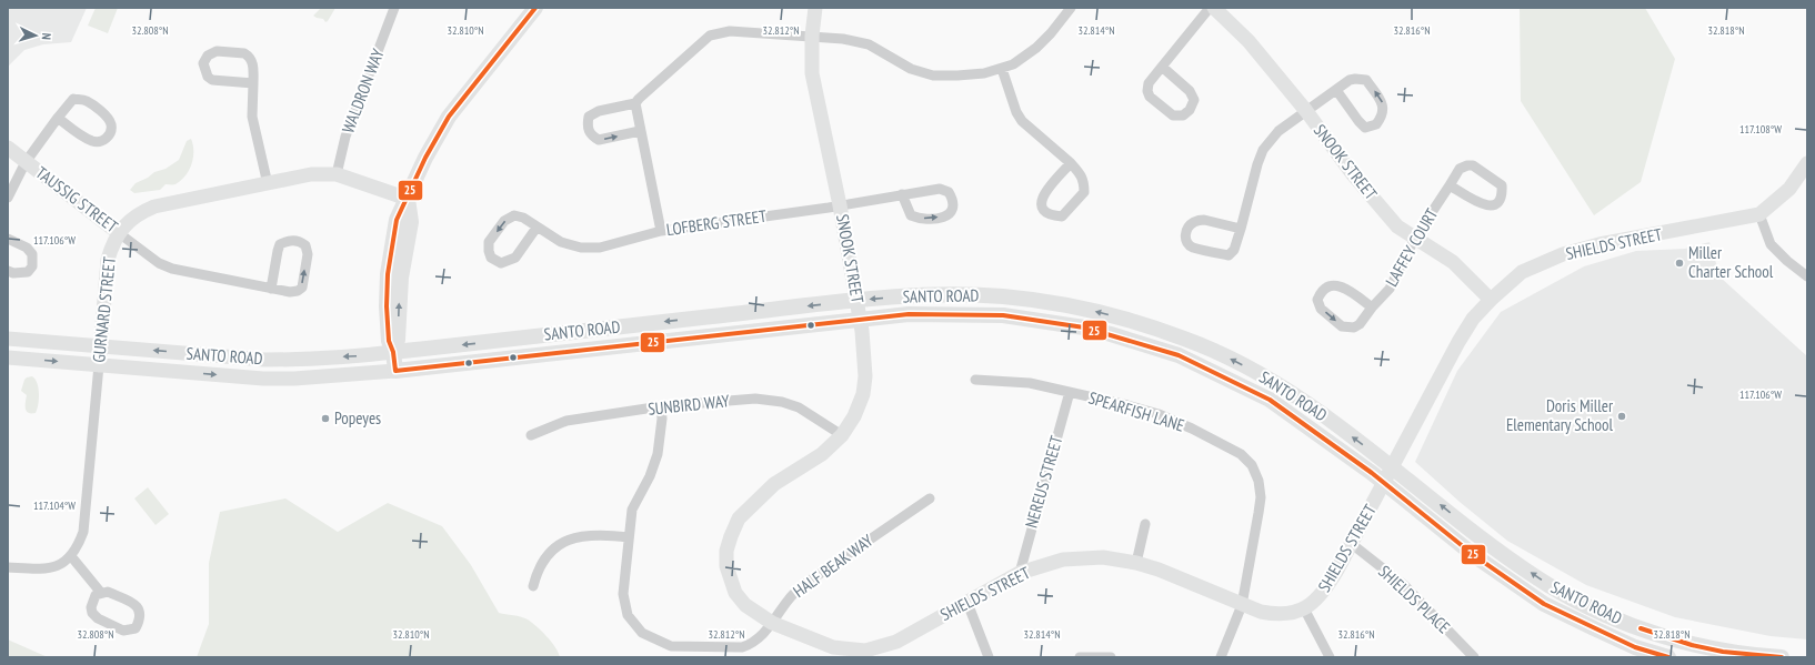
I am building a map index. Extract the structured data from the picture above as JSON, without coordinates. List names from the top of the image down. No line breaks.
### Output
{"streets":{"main road":["SANTO ROAD"],"street":["WALDRON WAY","SNOOK STREET","TAUSSIG STREET","LOFBERG STREET","SHIELDS STREET","LAFFEY COURT","GURNARD STREET","SUNBIRD WAY","SPEARFISH LANE","NEREUS STREET","HALF BEAK WAY","SHIELDS PLACE"]},"crossings":[["WALDRON WAY","GURNARD STREET"],["SNOOK STREET","LOFBERG STREET"],["SNOOK STREET","SHIELDS STREET"],["SNOOK STREET","LAFFEY COURT"],["SNOOK STREET","SANTO ROAD"],["SNOOK STREET","SUNBIRD WAY"],["SNOOK STREET","HALF BEAK WAY"],["TAUSSIG STREET","GURNARD STREET"],["SHIELDS STREET","SANTO ROAD"],["SHIELDS STREET","SPEARFISH LANE"],["SHIELDS STREET","NEREUS STREET"],["SHIELDS STREET","HALF BEAK WAY"],["SHIELDS STREET","SHIELDS PLACE"],["SANTO ROAD","GURNARD STREET"],["SUNBIRD WAY","HALF BEAK WAY"],["SPEARFISH LANE","NEREUS STREET"]],"places":["Miller Charter School","Doris Miller Elementary School","Popeyes"],"lines":["transit line 25"],"north":"right","coordinates":["32.808°N","32.810°N","32.812°N","32.814°N","32.816°N","32.818°N","117.108°W","117.106°W","117.104°W"]}
